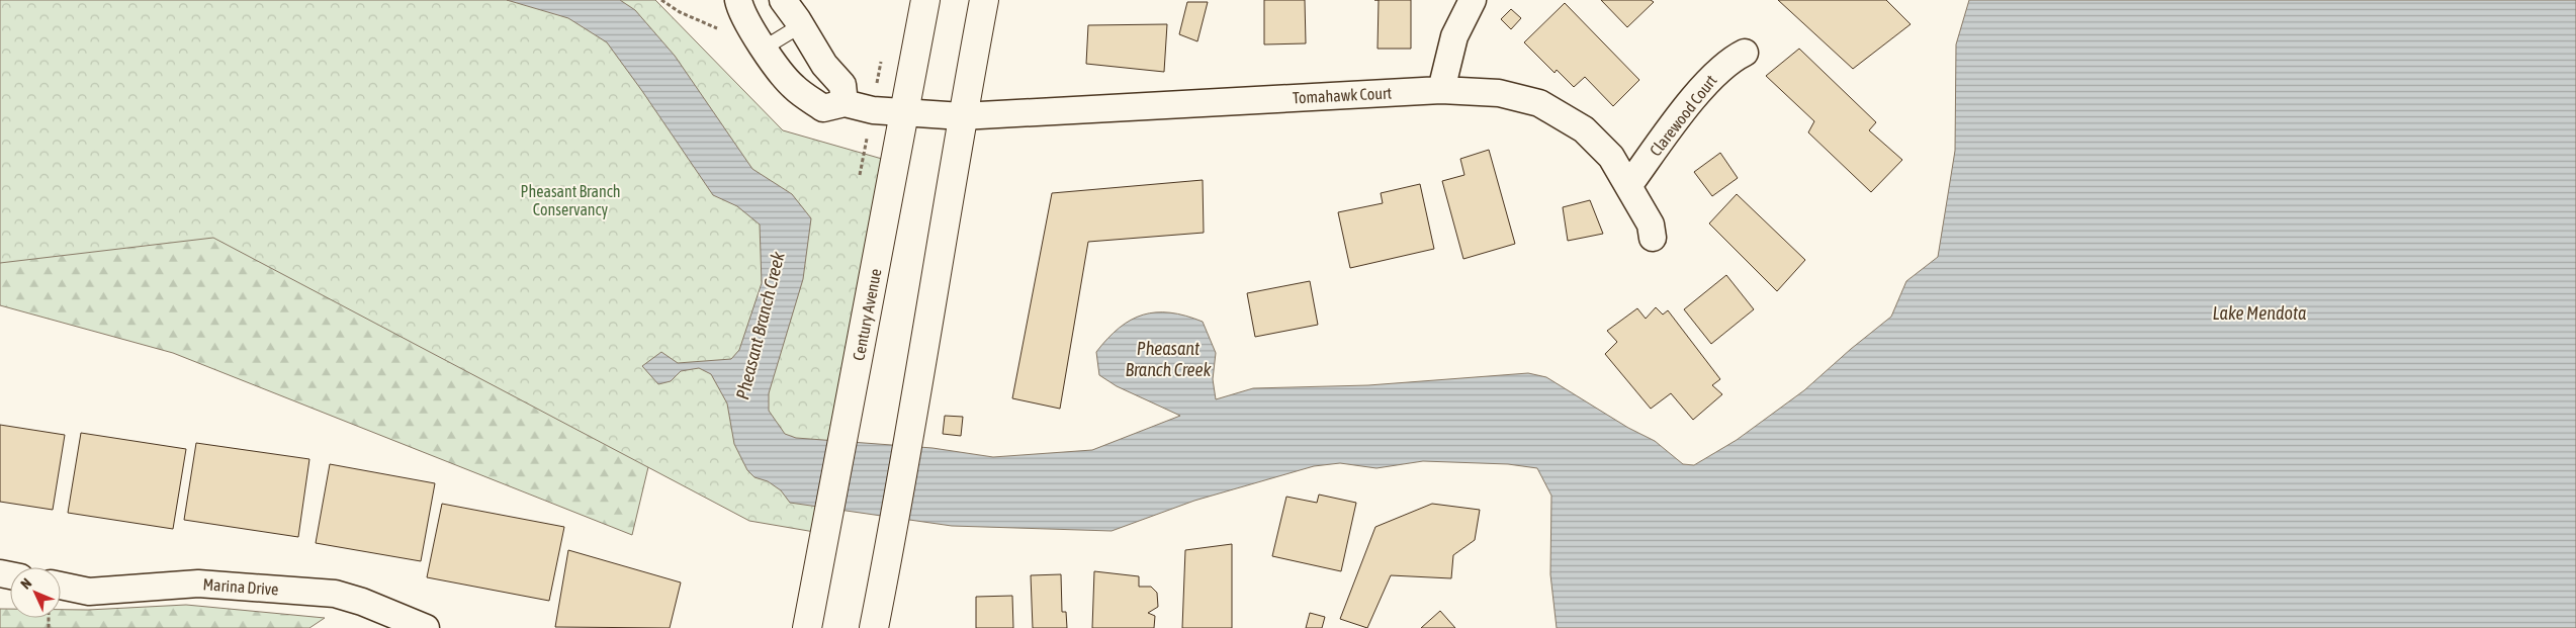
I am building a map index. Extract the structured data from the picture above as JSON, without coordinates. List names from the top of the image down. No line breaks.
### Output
{"streets":{"main road":["Century Avenue"],"street":["Tomahawk Court","Clarewood Court","Marina Drive"]},"crossings":[["Tomahawk Court","Clarewood Court"],["Tomahawk Court","Century Avenue"]],"water":["Lake Mendota","Pheasant Branch Creek"],"parks":["Pheasant Branch Conservancy"],"north":"top left"}
